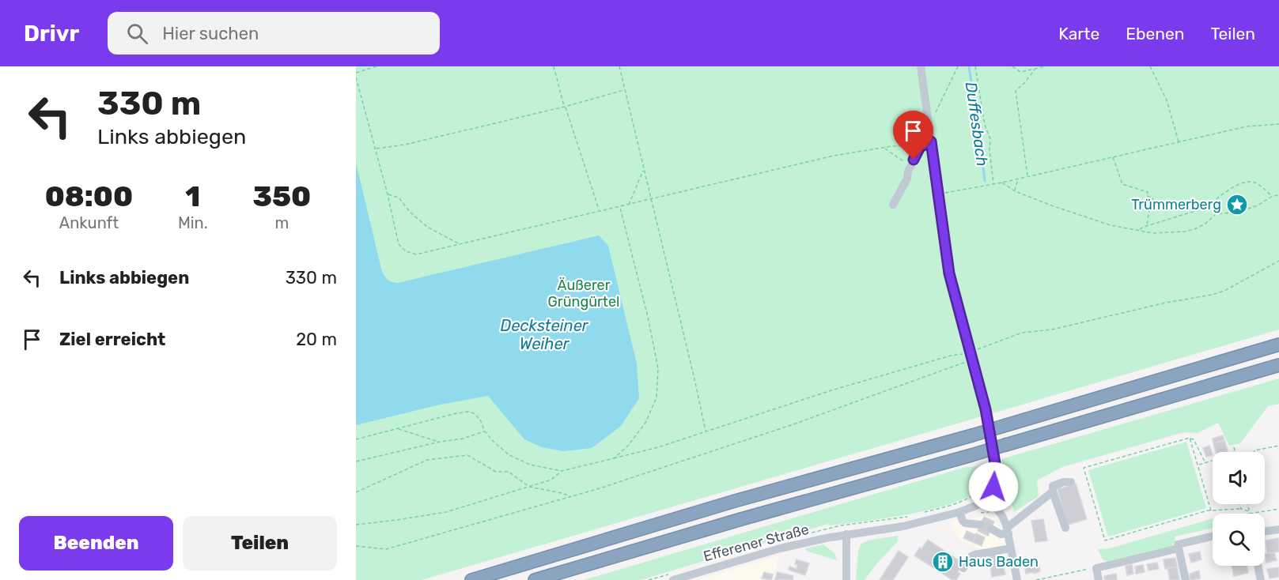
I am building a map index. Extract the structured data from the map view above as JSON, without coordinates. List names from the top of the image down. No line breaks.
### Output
{"streets":{"street":["Efferener Straße"]},"water":["Duffesbach","Decksteiner Weiher"],"parks":["Äußerer Grüngürtel"],"places":{"place":["Trümmerberg"],"building":["Haus Baden"]},"page":{"header":"Drivr","search":"Hier suchen","nav":["Karte","Ebenen","Teilen"],"turn":["330 m","Links abbiegen"],"eta":["08:00","Ankunft","1","Min.","350","m"],"list":[{"name":"Links abbiegen","value":"330 m"},{"name":"Ziel erreicht","value":"20 m"}],"buttons":["Beenden","Teilen"]}}
